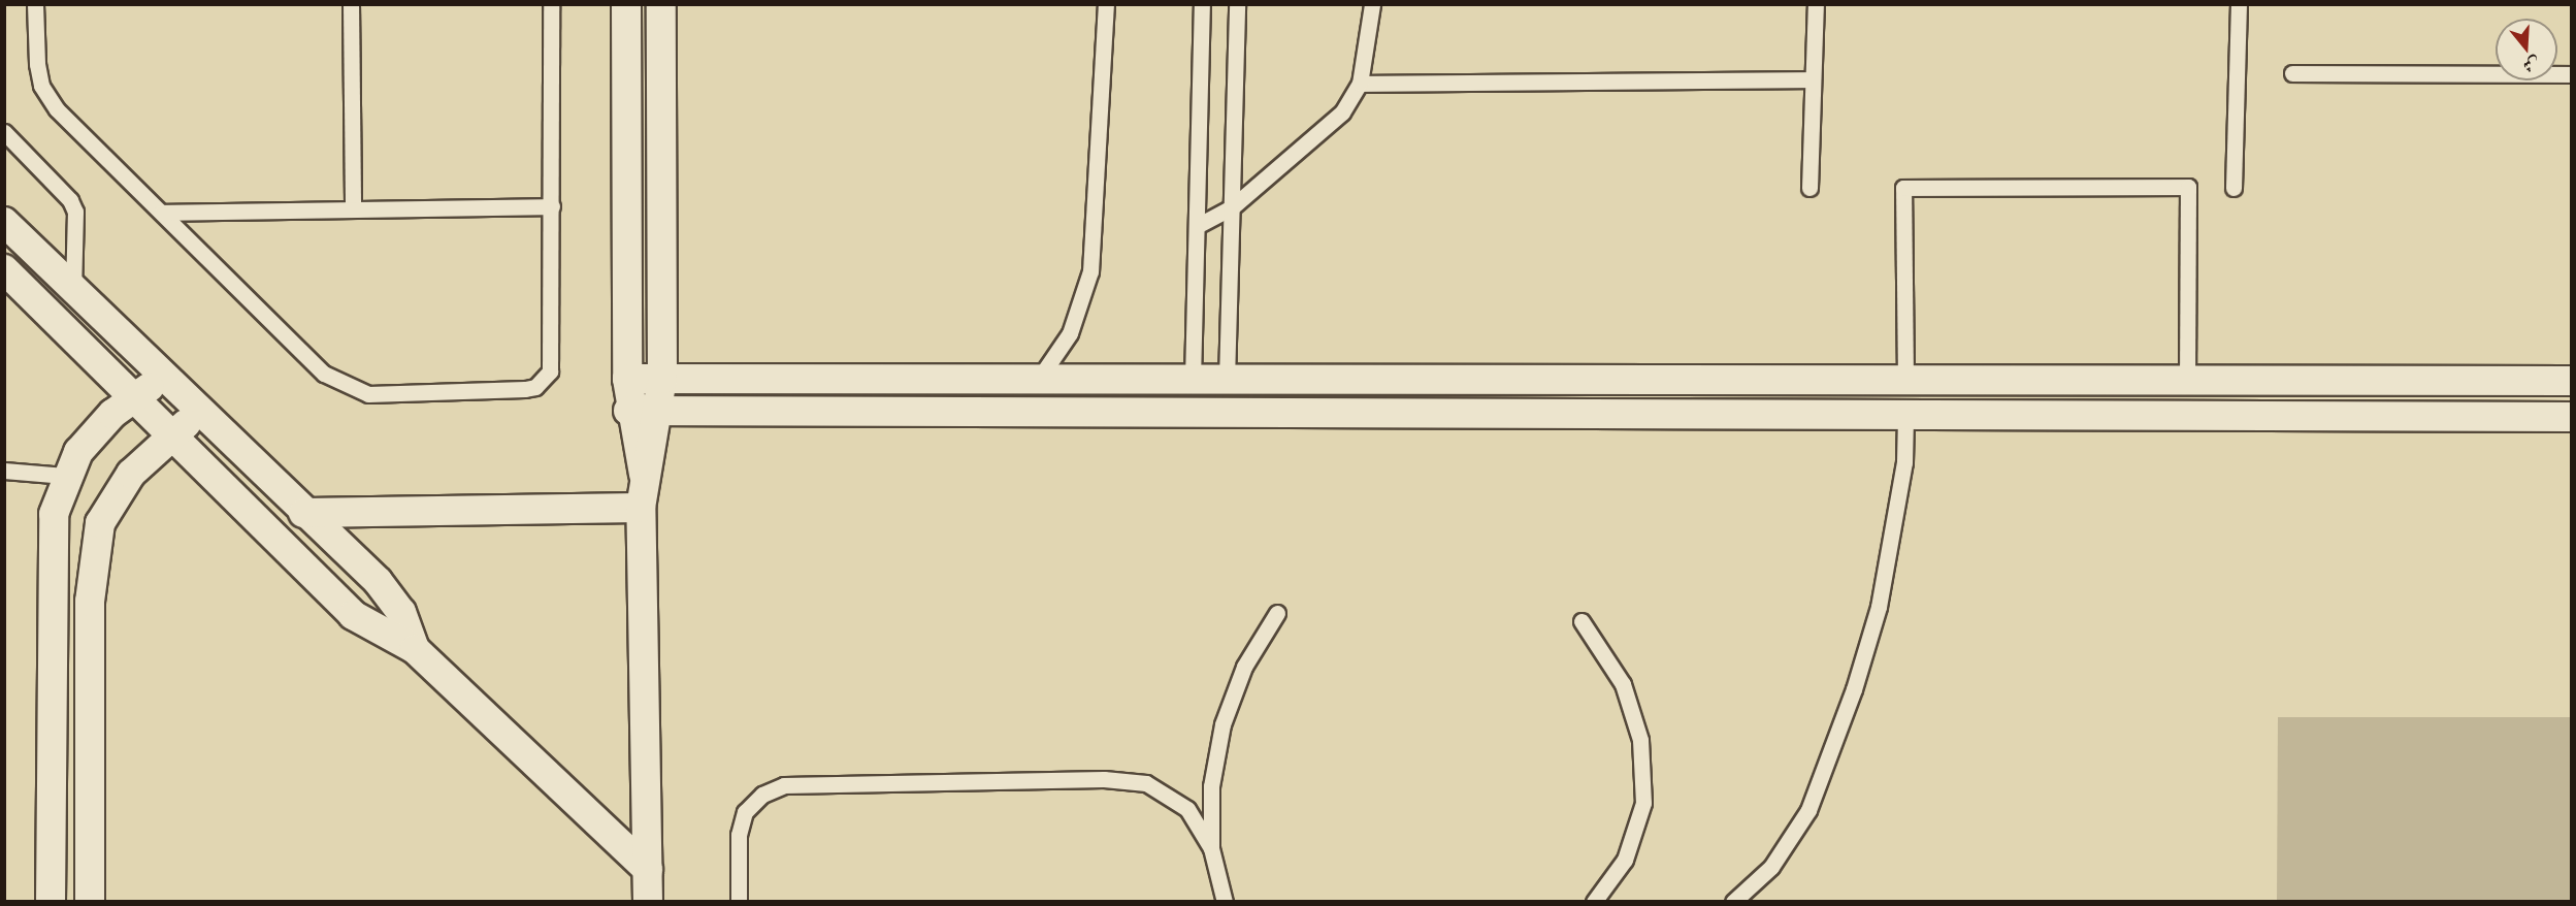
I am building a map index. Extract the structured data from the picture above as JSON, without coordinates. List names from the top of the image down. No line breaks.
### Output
{"north":"bottom"}
